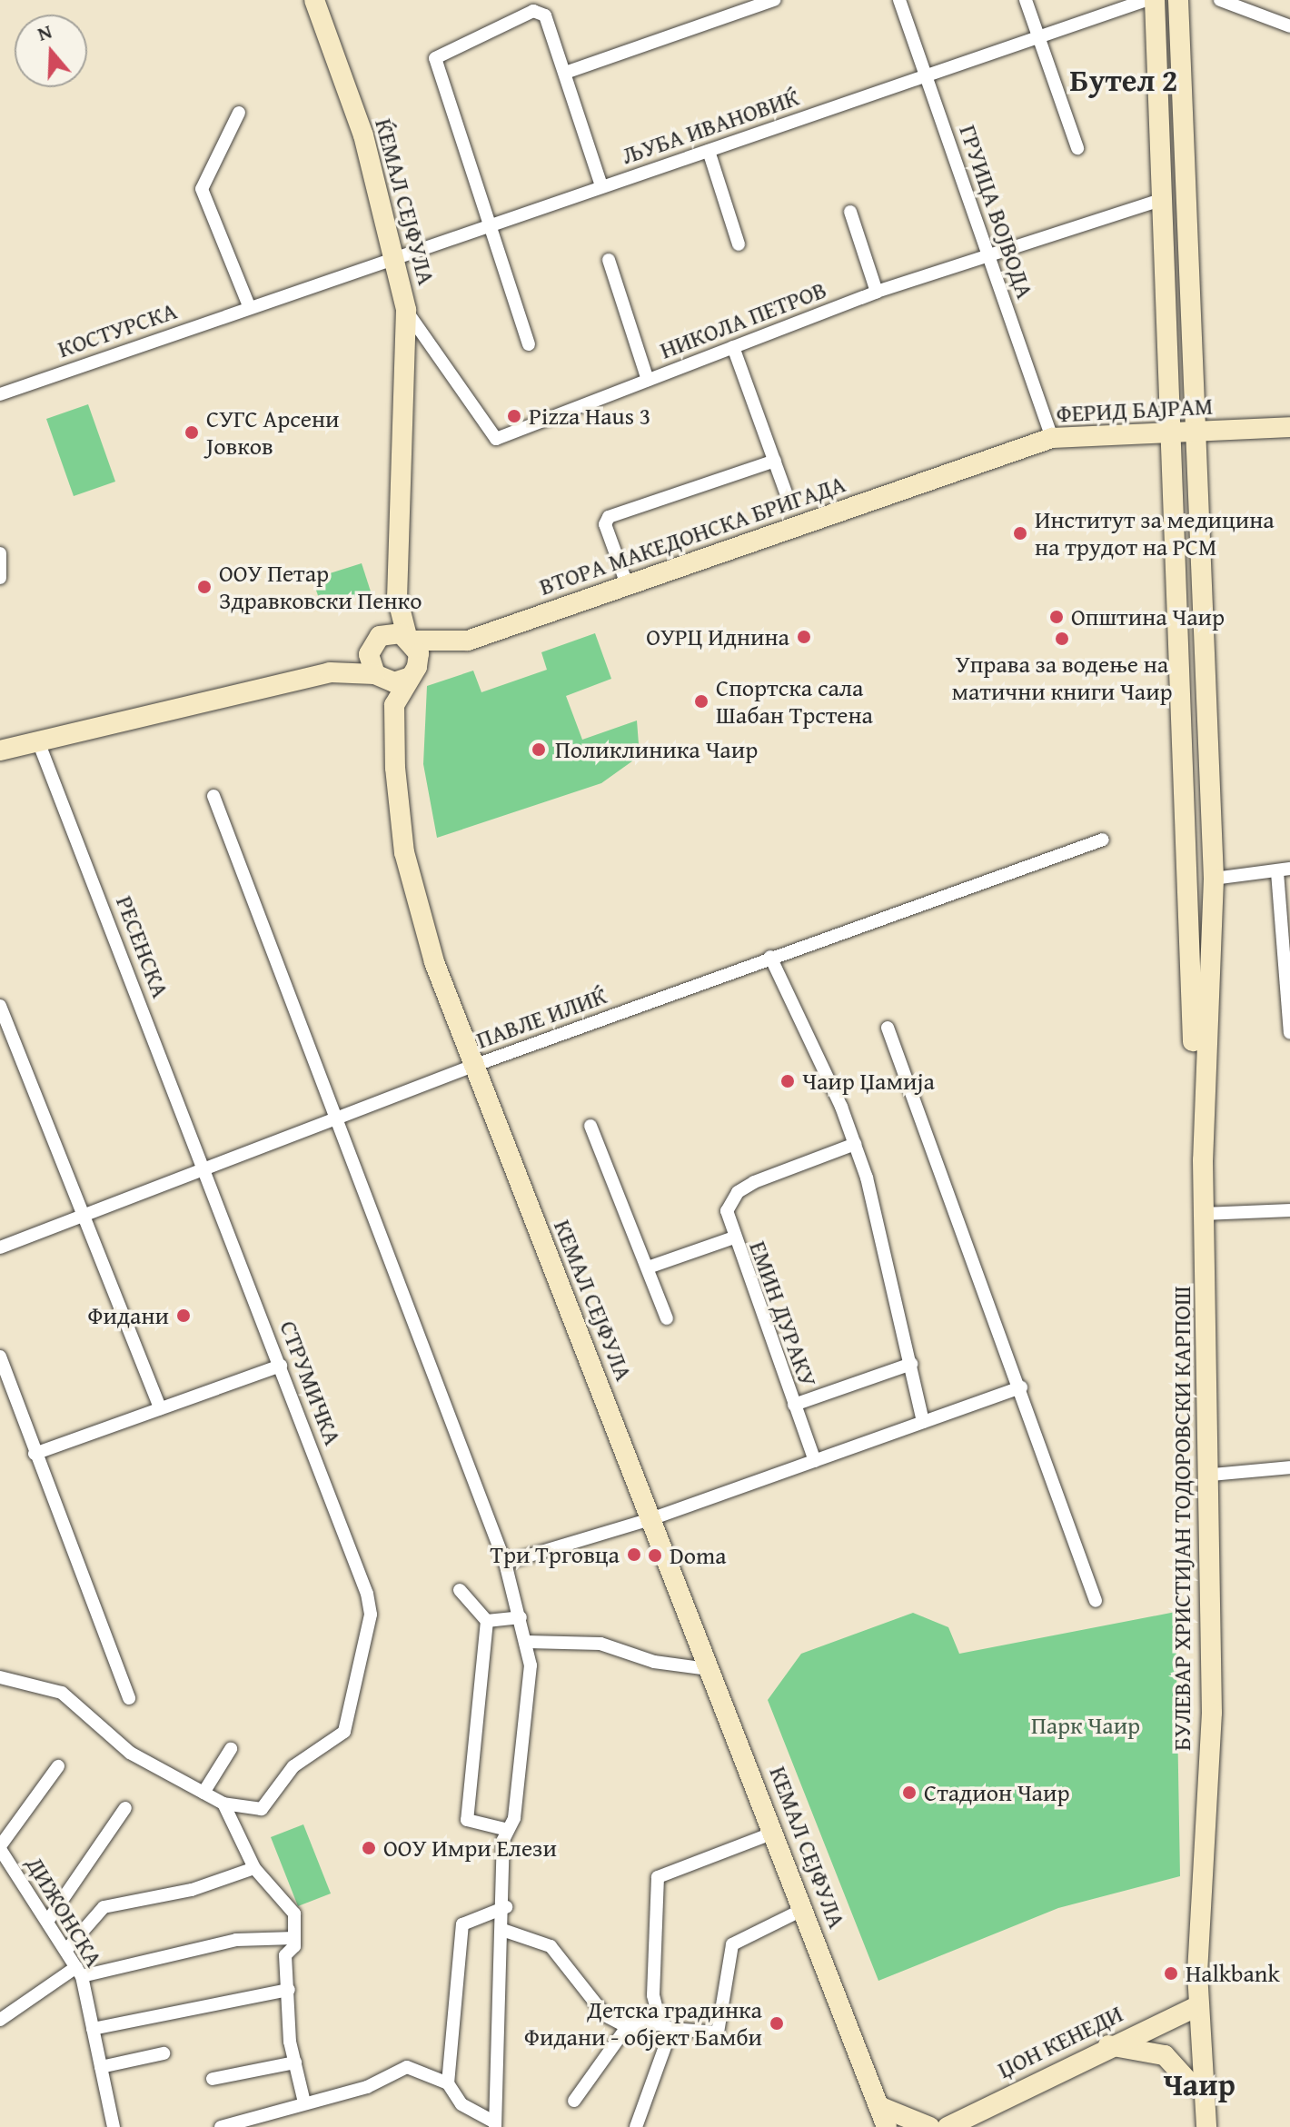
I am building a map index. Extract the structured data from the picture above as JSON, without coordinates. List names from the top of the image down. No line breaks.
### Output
{"streets":{"street":["ЉУБА ИВАНОВИЌ","ЌЕМАЛ СЕЈФУЛА","ГРУИЦА ВОЈВОДА","НИКОЛА ПЕТРОВ","КОСТУРСКА","ФЕРИД БАЈРАМ","ВТОРА МАКЕДОНСКА БРИГАДА","РЕСЕНСКА","ПАВЛЕ ИЛИЌ","КЕМАЛ СЕЈФУЛА","ЕМИН ДУРАКУ","СТРУМИЧКА","БУЛЕВАР ХРИСТИЈАН ТОДОРОВСКИ КАРПОШ","ДИЖОНСКА","ЏОН КЕНЕДИ"]},"crossings":[["ЉУБА ИВАНОВИЌ","ЌЕМАЛ СЕЈФУЛА"],["ЉУБА ИВАНОВИЌ","ГРУИЦА ВОЈВОДА"],["ЉУБА ИВАНОВИЌ","КОСТУРСКА"],["ЌЕМАЛ СЕЈФУЛА","НИКОЛА ПЕТРОВ"],["ЌЕМАЛ СЕЈФУЛА","КОСТУРСКА"],["ЌЕМАЛ СЕЈФУЛА","ВТОРА МАКЕДОНСКА БРИГАДА"],["ГРУИЦА ВОЈВОДА","НИКОЛА ПЕТРОВ"],["ГРУИЦА ВОЈВОДА","ФЕРИД БАЈРАМ"],["НИКОЛА ПЕТРОВ","БУЛЕВАР ХРИСТИЈАН ТОДОРОВСКИ КАРПОШ"],["ФЕРИД БАЈРАМ","ВТОРА МАКЕДОНСКА БРИГАДА"],["ФЕРИД БАЈРАМ","БУЛЕВАР ХРИСТИЈАН ТОДОРОВСКИ КАРПОШ"],["РЕСЕНСКА","ПАВЛЕ ИЛИЌ"],["РЕСЕНСКА","СТРУМИЧКА"],["ПАВЛЕ ИЛИЌ","КЕМАЛ СЕЈФУЛА"],["ПАВЛЕ ИЛИЌ","СТРУМИЧКА"],["БУЛЕВАР ХРИСТИЈАН ТОДОРОВСКИ КАРПОШ","ЏОН КЕНЕДИ"]],"districts":["Бутел 2","Чаир"],"parks":["Парк Чаир"],"places":["Pizza Haus 3","СУГС Арсени Јовков","Институт за медицина на трудот на РСМ","ООУ Петар Здравковски Пенко","Општина Чаир","ОУРЦ Иднина","Управа за водење на матични книги Чаир","Спортска сала Шабан Трстена","Поликлиника Чаир","Чаир Џамија","Фидани","Три Трговца","Doma","Стадион Чаир","ООУ Имри Елези","Halkbank","Детска градинка Фидани - објект Бамби"],"north":"top"}
